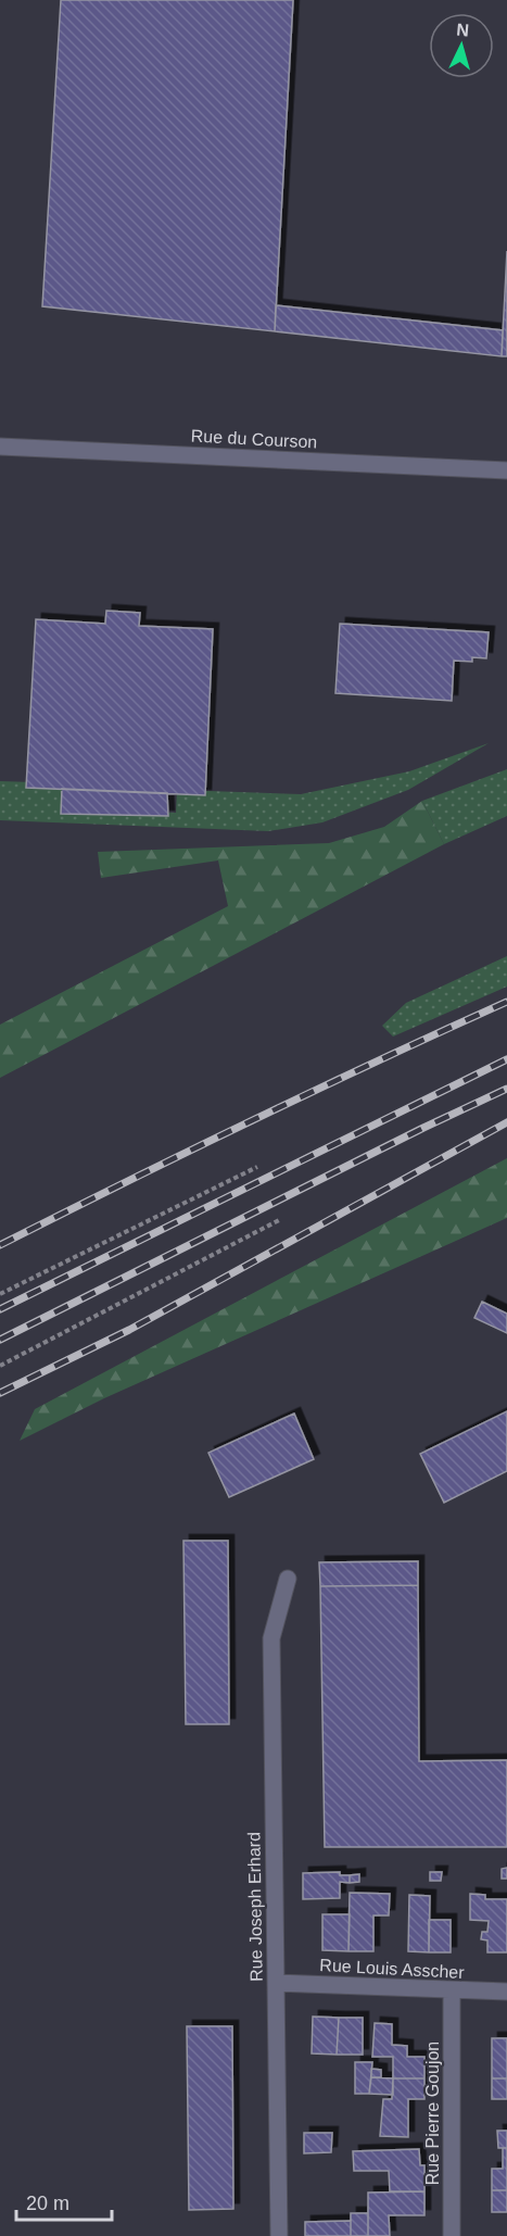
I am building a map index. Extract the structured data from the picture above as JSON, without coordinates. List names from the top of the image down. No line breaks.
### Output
{"streets":{"street":["Rue du Courson","Rue Joseph Erhard","Rue Louis Asscher","Rue Pierre Goujon"]},"crossings":[["Rue Joseph Erhard","Rue Louis Asscher"],["Rue Louis Asscher","Rue Pierre Goujon"]],"scale_bar":"20 m","north":"top"}
